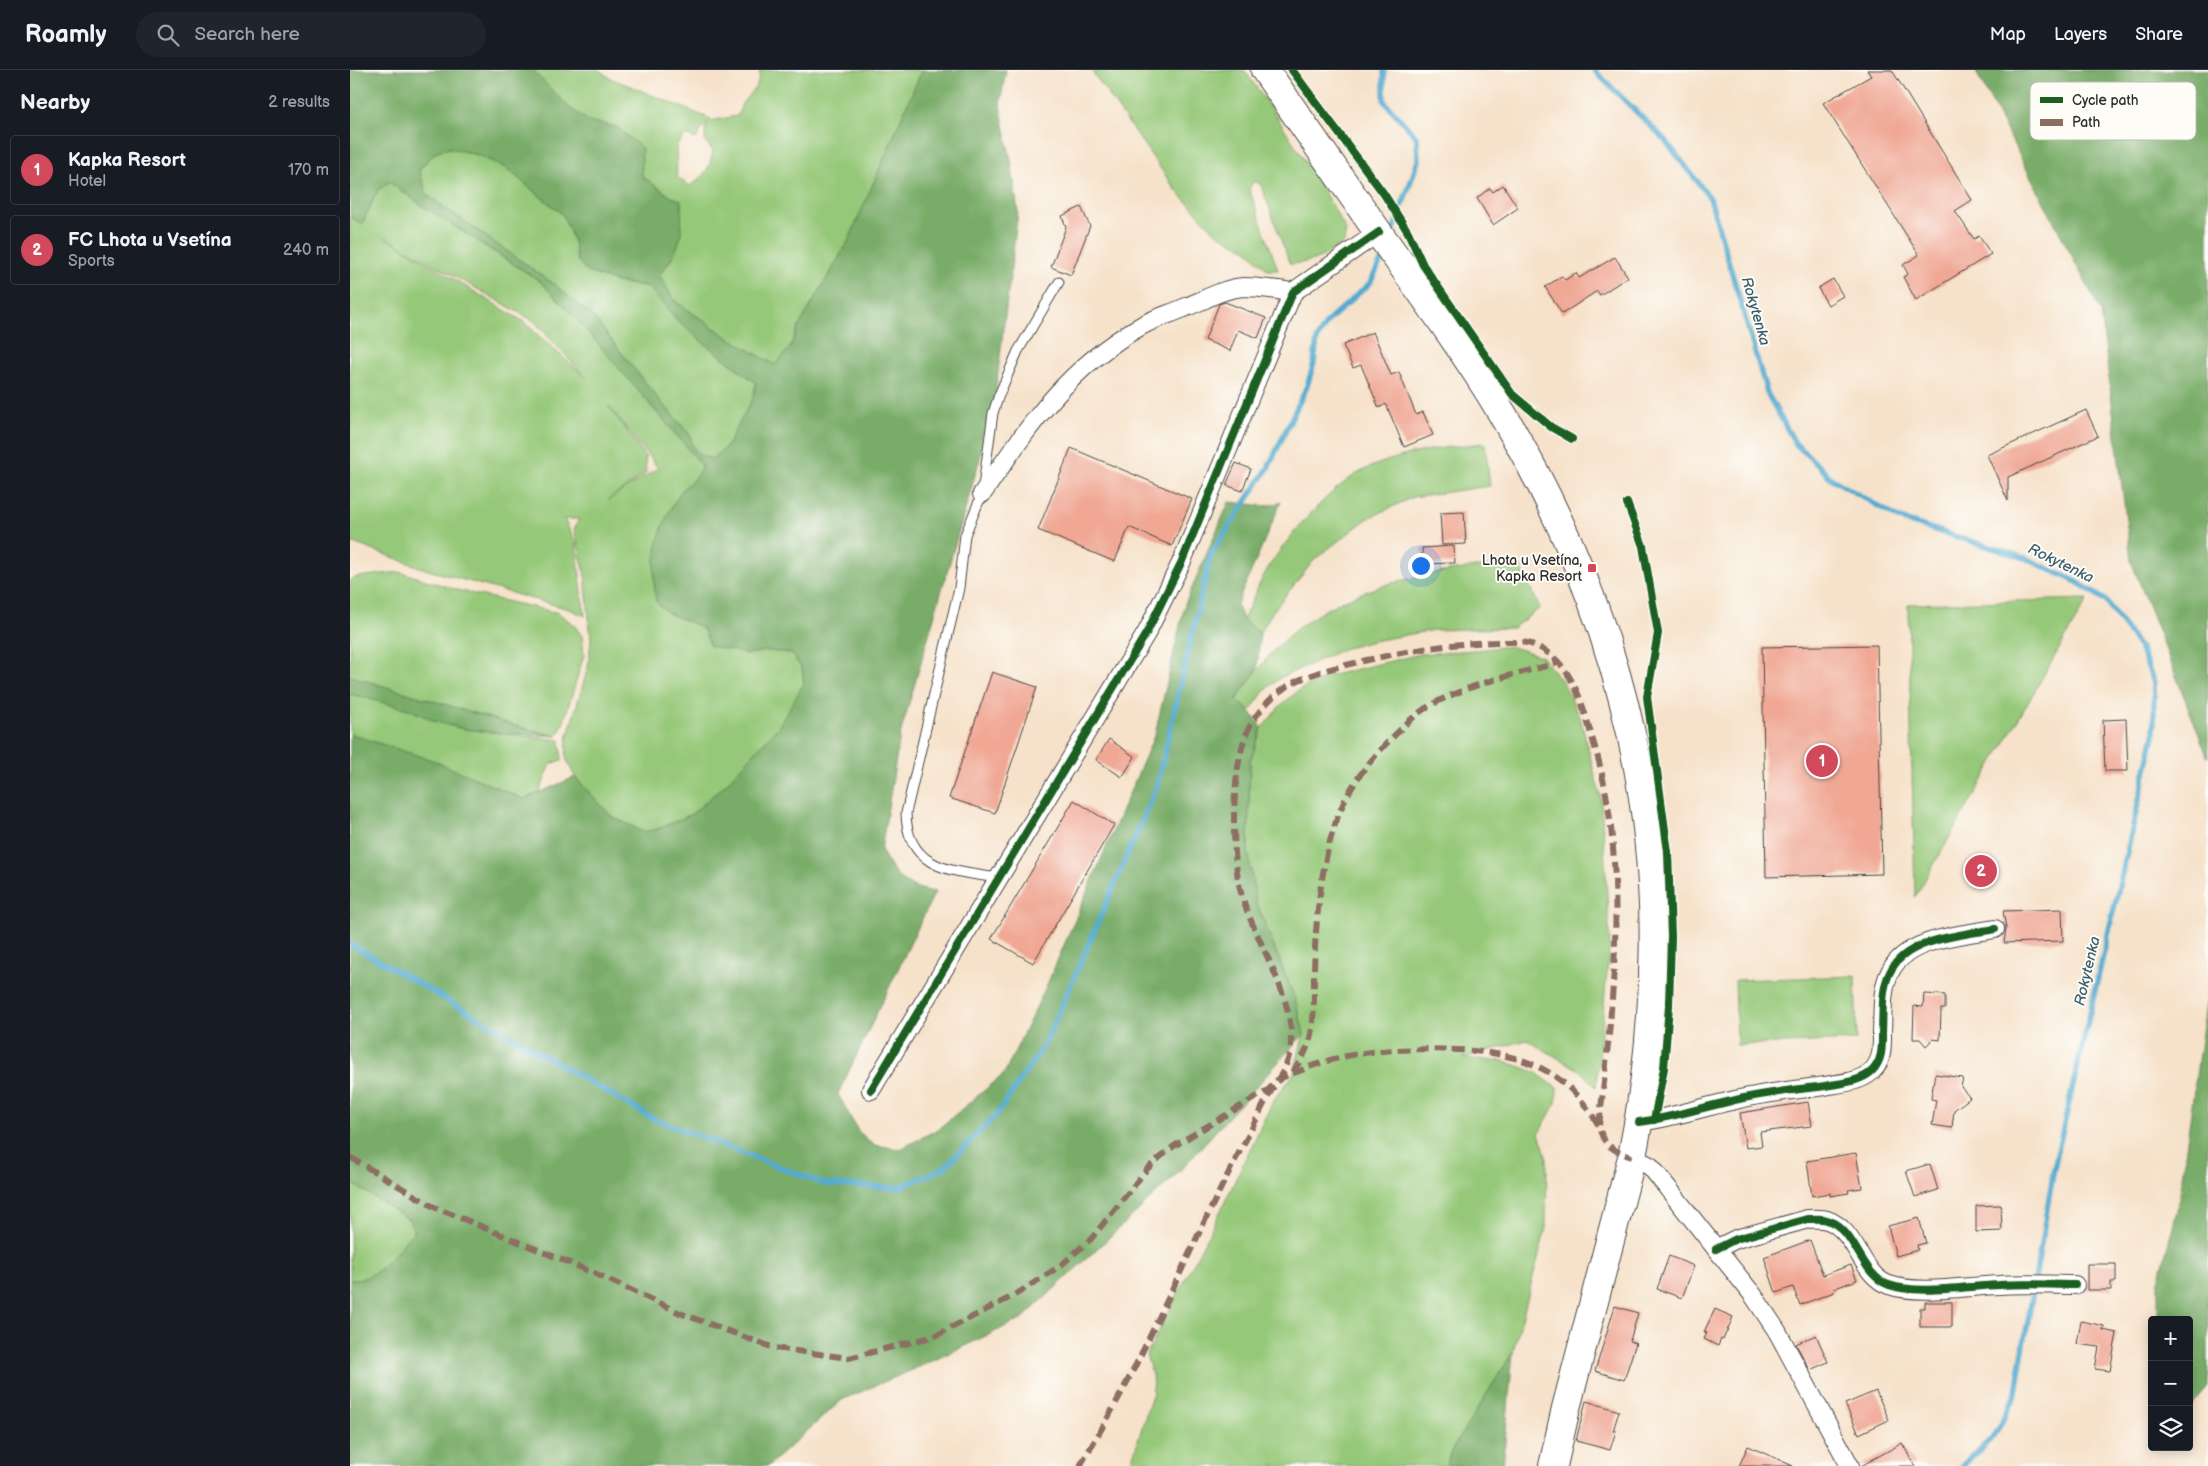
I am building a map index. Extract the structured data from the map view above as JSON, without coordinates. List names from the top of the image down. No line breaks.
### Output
{"water":["Rokytenka"],"places":{"transit":["Lhota u Vsetína, Kapka Resort"]},"legend":["Cycle path","Path"],"page":{"header":"Roamly","search":"Search here","nav":["Map","Layers","Share"],"heading":["Nearby","2 results"],"list":[{"mark":"1","name":"Kapka Resort","note":"Hotel","value":"170 m"},{"mark":"2","name":"FC Lhota u Vsetína","note":"Sports","value":"240 m"}],"pins":["1","2"],"map_buttons":["+","−"]}}
